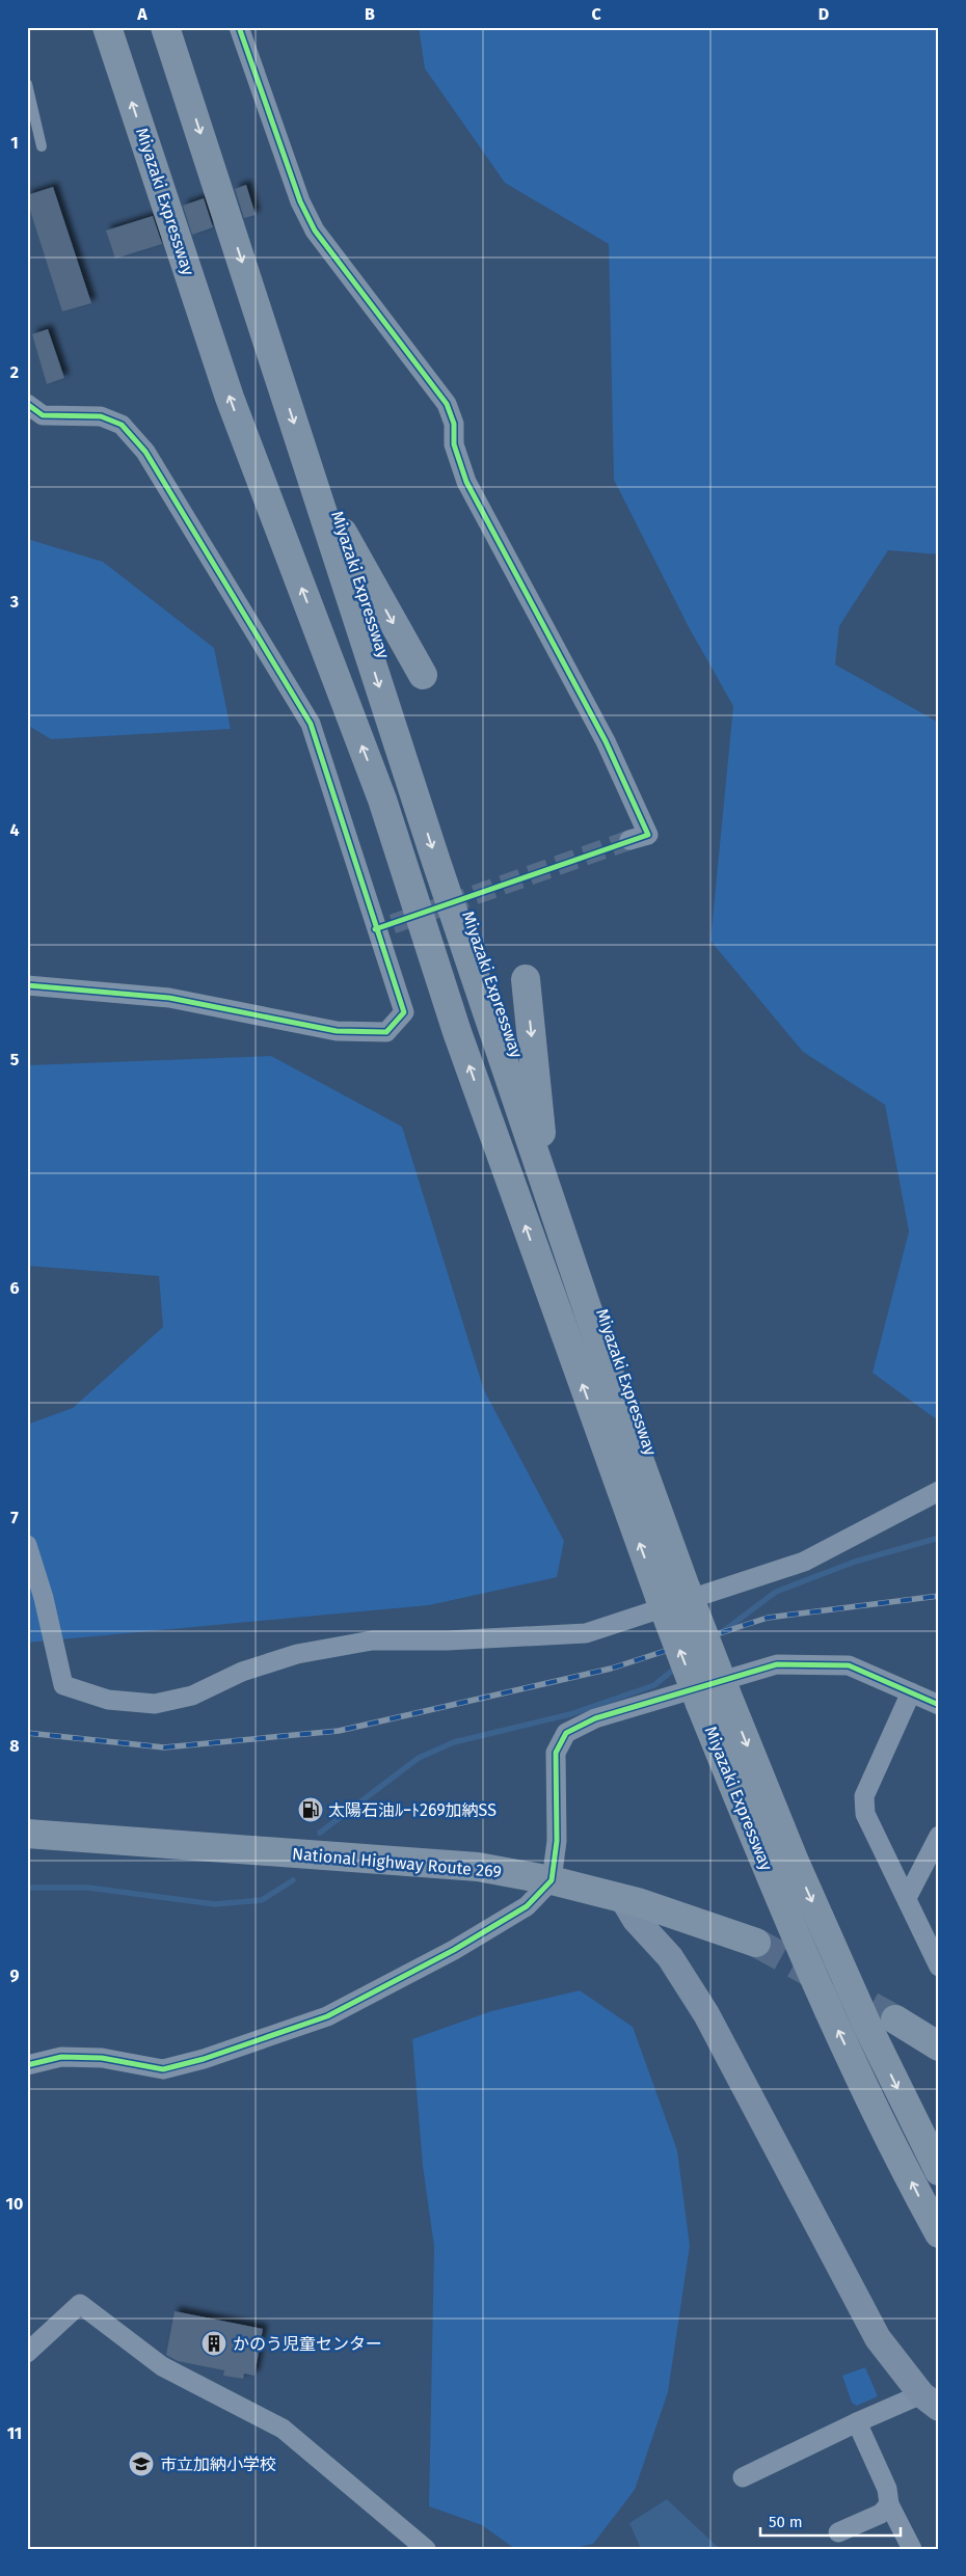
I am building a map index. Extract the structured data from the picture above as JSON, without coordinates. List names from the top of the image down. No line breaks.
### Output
{"streets":{"highway":["Miyazaki Expressway","National Highway Route 269"]},"places":{"fuel station":["太陽石油ﾙｰﾄ269加納SS"],"building":["かのう児童センター"],"school or university":["市立加納小学校"]},"scale_bar":"50 m","grid":{"columns":["A","B","C","D"],"rows":["1","2","3","4","5","6","7","8","9","10","11"]}}
